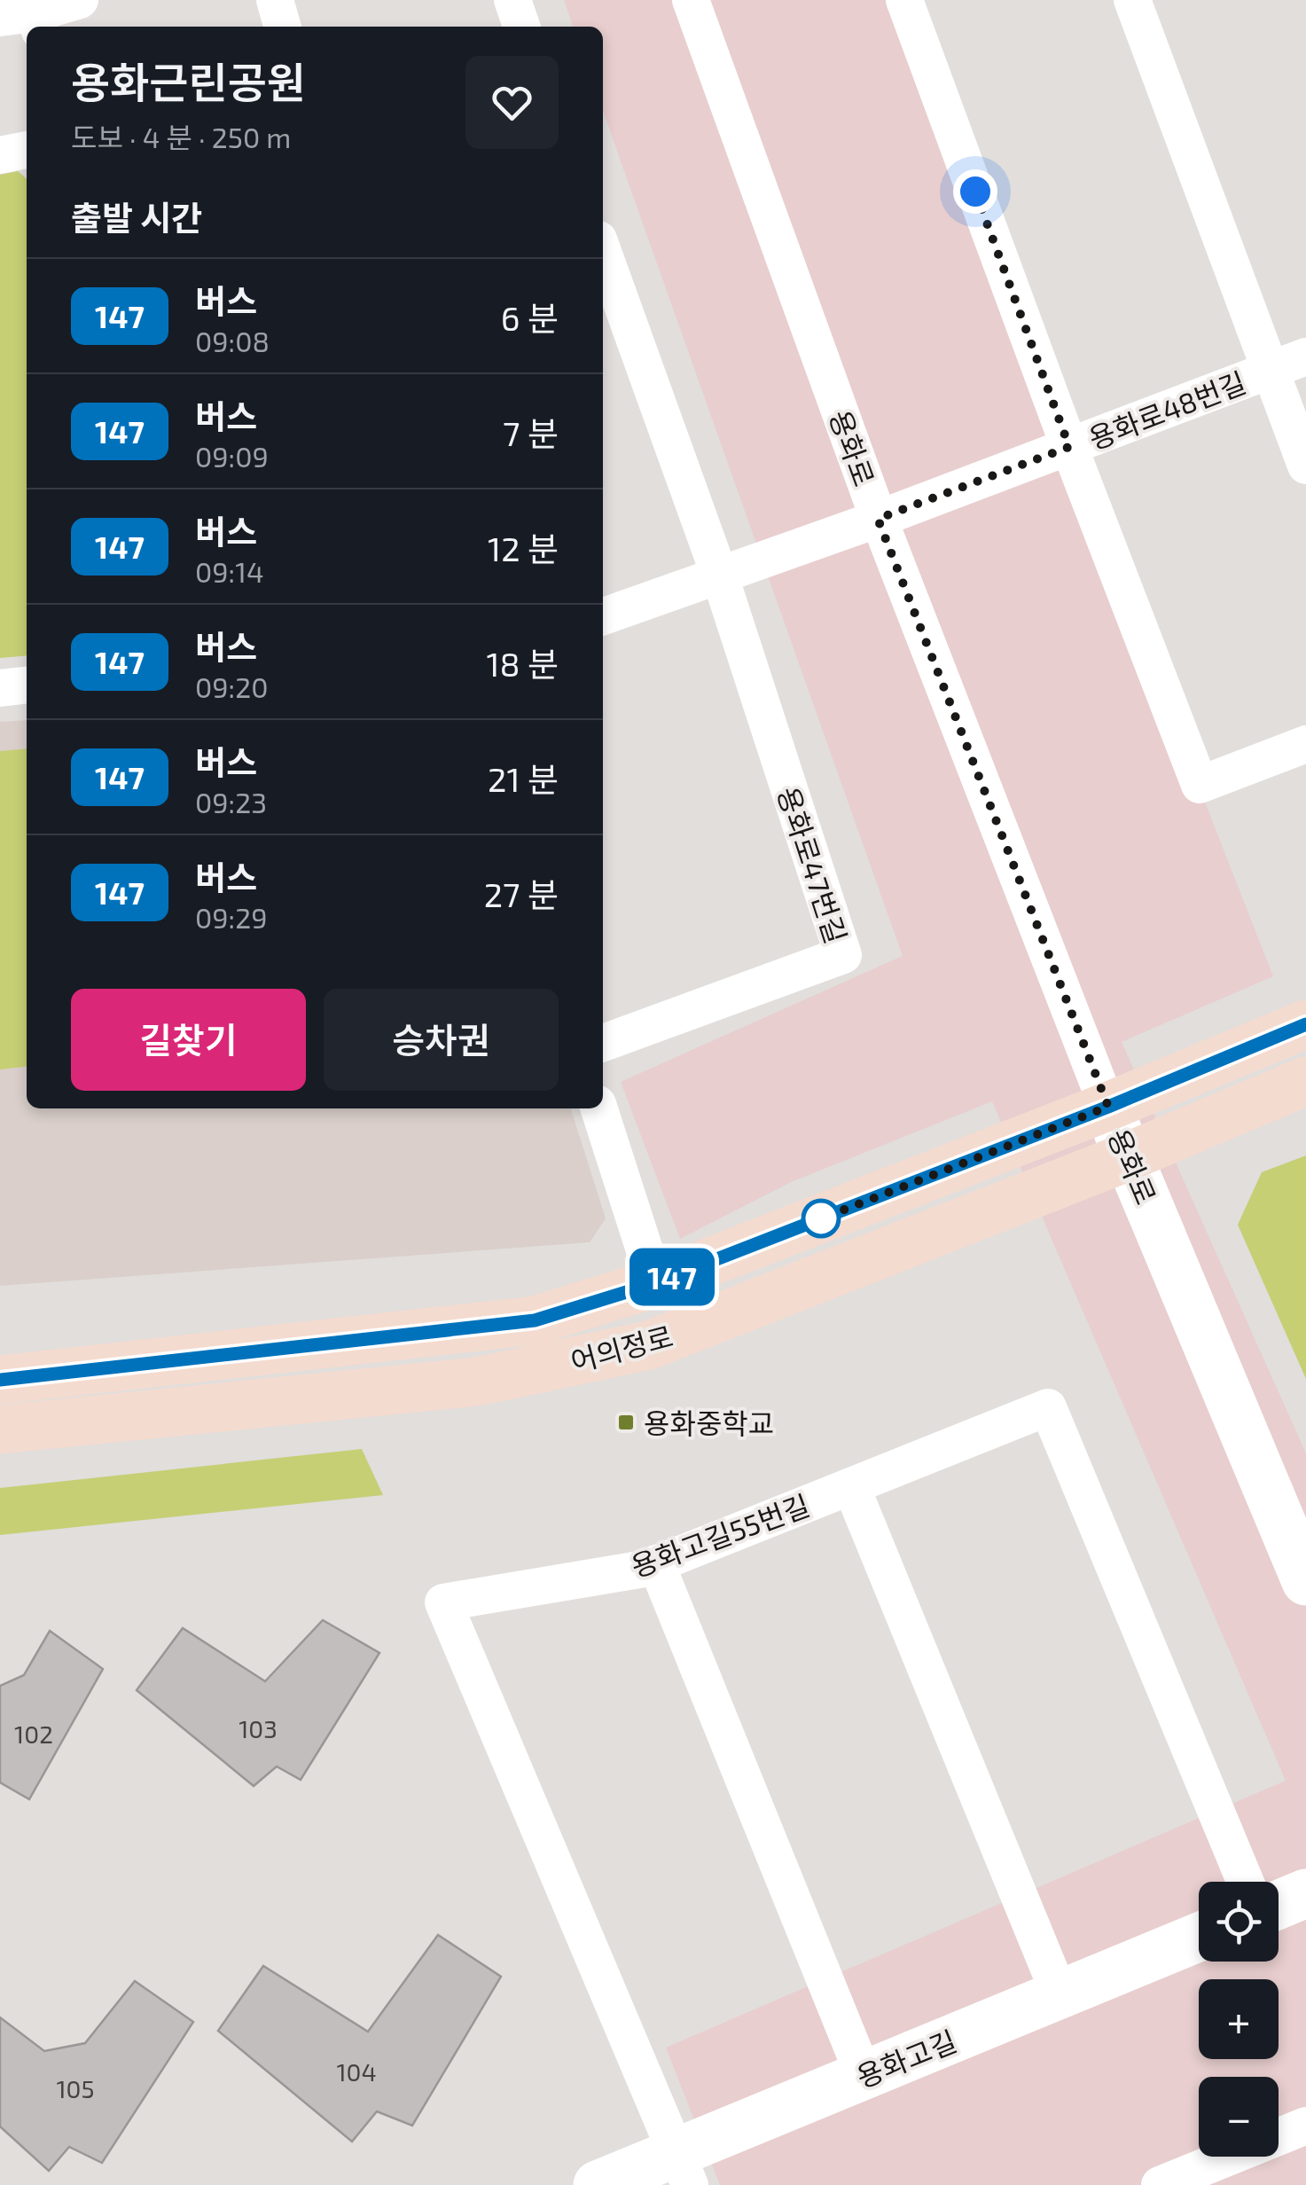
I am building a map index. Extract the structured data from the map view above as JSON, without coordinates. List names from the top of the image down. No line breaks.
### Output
{"streets":{"main road":["어의정로"],"street":["용화로48번길","용화로","용화로47번길","용화고길55번길","용화고길"]},"crossings":[["용화로48번길","용화로"],["용화로","어의정로"],["용화고길55번길","용화고길"]],"places":{"transit":["용화중학교"]},"lines":["bus line 147"],"house_numbers":["103","102","104","105"],"page":{"on_map":"147","heading":[["용화근린공원","도보 · 4 분 · 250 m"],"출발 시간"],"list":[{"mark":"147","name":"버스","note":"09:08","value":"6 분"},{"mark":"147","name":"버스","note":"09:09","value":"7 분"},{"mark":"147","name":"버스","note":"09:14","value":"12 분"},{"mark":"147","name":"버스","note":"09:20","value":"18 분"},{"mark":"147","name":"버스","note":"09:23","value":"21 분"},{"mark":"147","name":"버스","note":"09:29","value":"27 분"}],"buttons":["길찾기","승차권"],"map_buttons":["+","−"]}}
